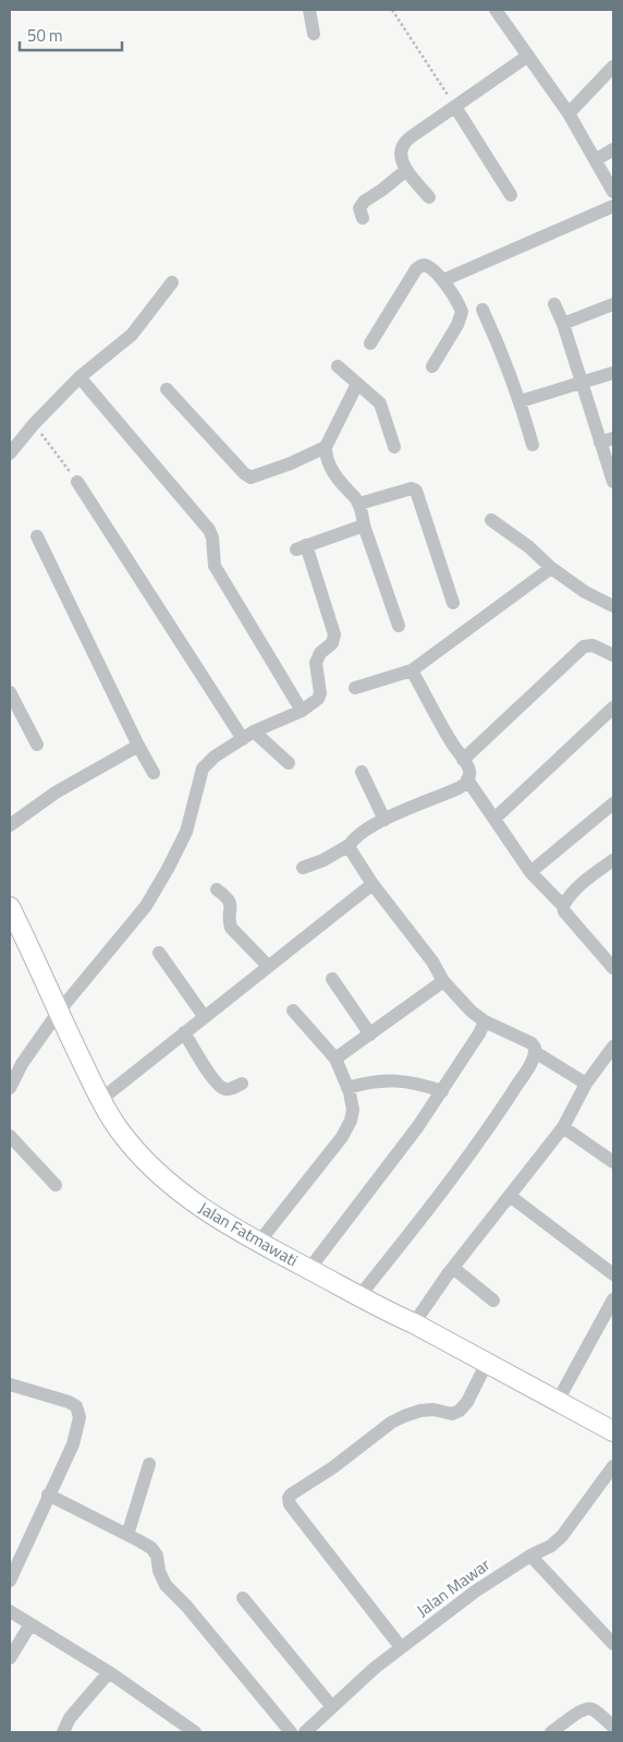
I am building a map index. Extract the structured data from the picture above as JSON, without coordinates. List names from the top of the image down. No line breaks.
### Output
{"streets":{"street":["Jalan Fatmawati","Jalan Mawar"]},"scale_bar":"50 m"}
